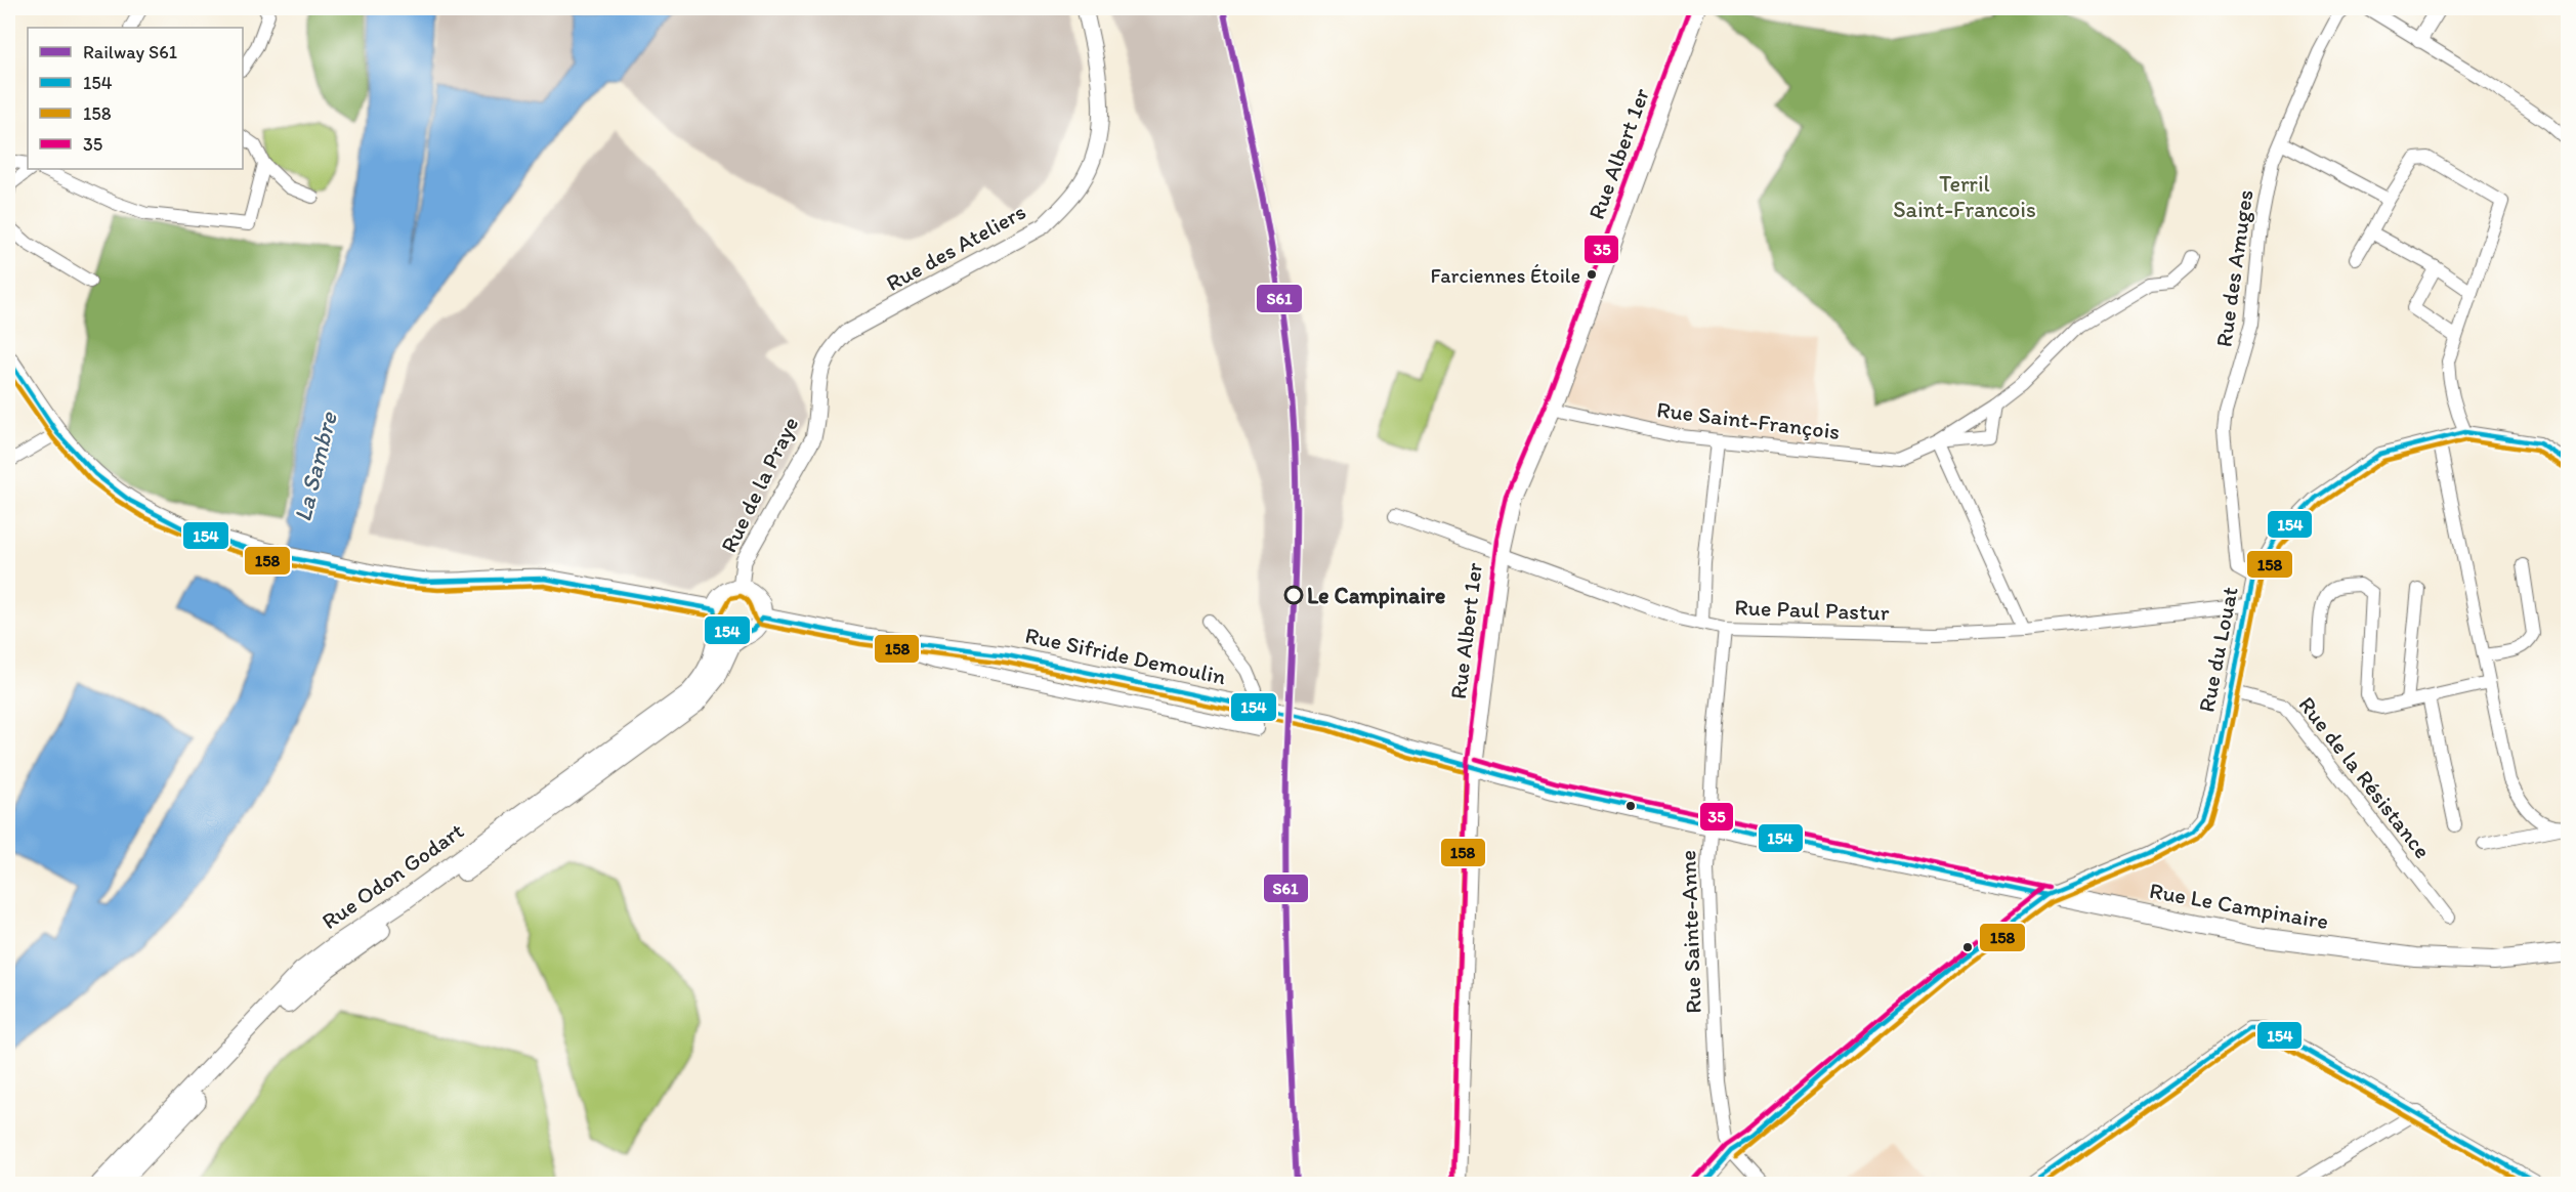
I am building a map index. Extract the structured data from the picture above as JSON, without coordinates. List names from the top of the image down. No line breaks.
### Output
{"streets":{"main road":["Rue Albert 1er","Rue Sifride Demoulin","Rue Odon Godart","Rue Le Campinaire"],"street":["Rue des Ateliers","Rue des Amuges","Rue Saint-François","Rue de la Praye","Rue Paul Pastur","Rue du Louat","Rue de la Résistance","Rue Sainte-Anne"]},"crossings":[["Rue Albert 1er","Rue Saint-François"],["Rue Albert 1er","Rue Paul Pastur"],["Rue Albert 1er","Rue Sifride Demoulin"],["Rue Albert 1er","Rue Le Campinaire"],["Rue des Ateliers","Rue de la Praye"],["Rue des Amuges","Rue du Louat"],["Rue de la Praye","Rue Sifride Demoulin"],["Rue de la Praye","Rue Odon Godart"],["Rue Paul Pastur","Rue du Louat"],["Rue Paul Pastur","Rue Sainte-Anne"],["Rue du Louat","Rue de la Résistance"],["Rue du Louat","Rue Le Campinaire"],["Rue du Louat","Rue Sainte-Anne"],["Rue Sifride Demoulin","Rue Odon Godart"],["Rue Sifride Demoulin","Rue Le Campinaire"],["Rue Le Campinaire","Rue Sainte-Anne"]],"water":["La Sambre"],"parks":["Terril Saint-Francois"],"places":["Farciennes Étoile","Le Campinaire"],"lines":["rail line S61","transit line 35","transit line 154","transit line 158"],"legend":["Railway S61","154","158","35"]}
